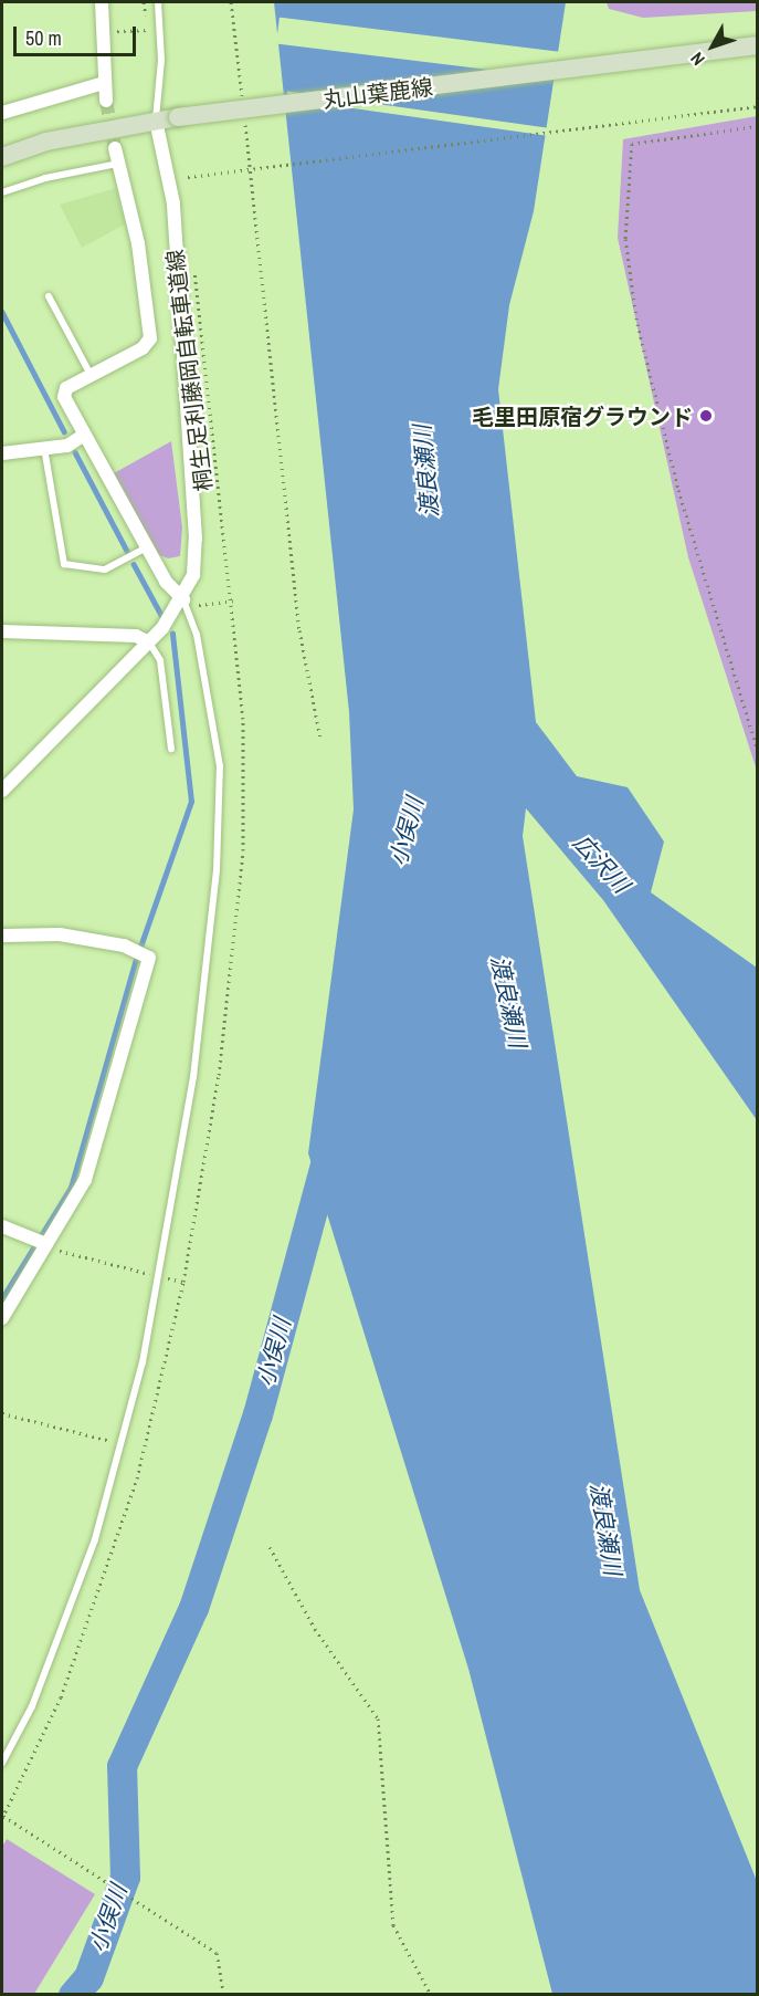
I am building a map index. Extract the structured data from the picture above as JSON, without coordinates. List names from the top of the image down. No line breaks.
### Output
{"streets":{"main road":["丸山葉鹿線"],"path":["桐生足利藤岡自転車道線"]},"water":["渡良瀬川","小俣川","広沢川"],"places":["毛里田原宿グラウンド"],"scale_bar":"50 m","north":"bottom left"}
